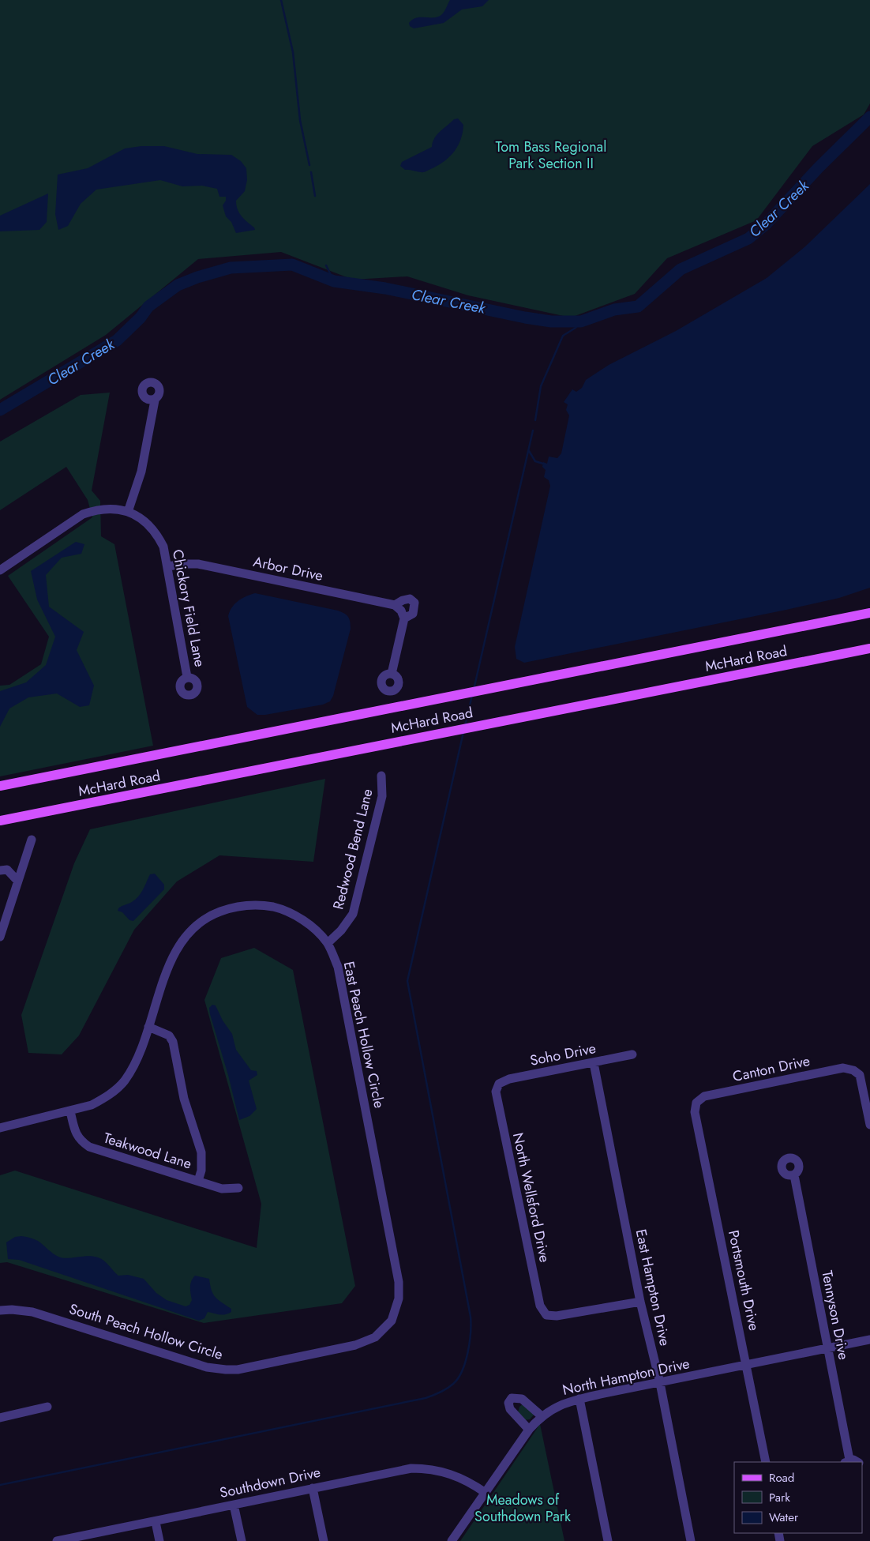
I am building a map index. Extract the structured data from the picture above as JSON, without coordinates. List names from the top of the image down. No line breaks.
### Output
{"streets":{"main road":["McHard Road"],"street":["Arbor Drive","Chickory Field Lane","Redwood Bend Lane","East Peach Hollow Circle","Soho Drive","Canton Drive","Teakwood Lane","North Wellsford Drive","Portsmouth Drive","East Hampton Drive","Tennyson Drive","South Peach Hollow Circle","North Hampton Drive","Southdown Drive"]},"crossings":[["Arbor Drive","Chickory Field Lane"],["Redwood Bend Lane","East Peach Hollow Circle"],["East Peach Hollow Circle","Teakwood Lane"],["East Peach Hollow Circle","South Peach Hollow Circle"],["Soho Drive","North Wellsford Drive"],["Soho Drive","East Hampton Drive"],["Canton Drive","Portsmouth Drive"],["North Wellsford Drive","East Hampton Drive"],["Portsmouth Drive","North Hampton Drive"],["East Hampton Drive","North Hampton Drive"],["Tennyson Drive","North Hampton Drive"],["North Hampton Drive","Southdown Drive"]],"water":["Clear Creek"],"parks":["Tom Bass Regional Park Section II","Meadows of Southdown Park"],"legend":["Road","Park","Water"]}
